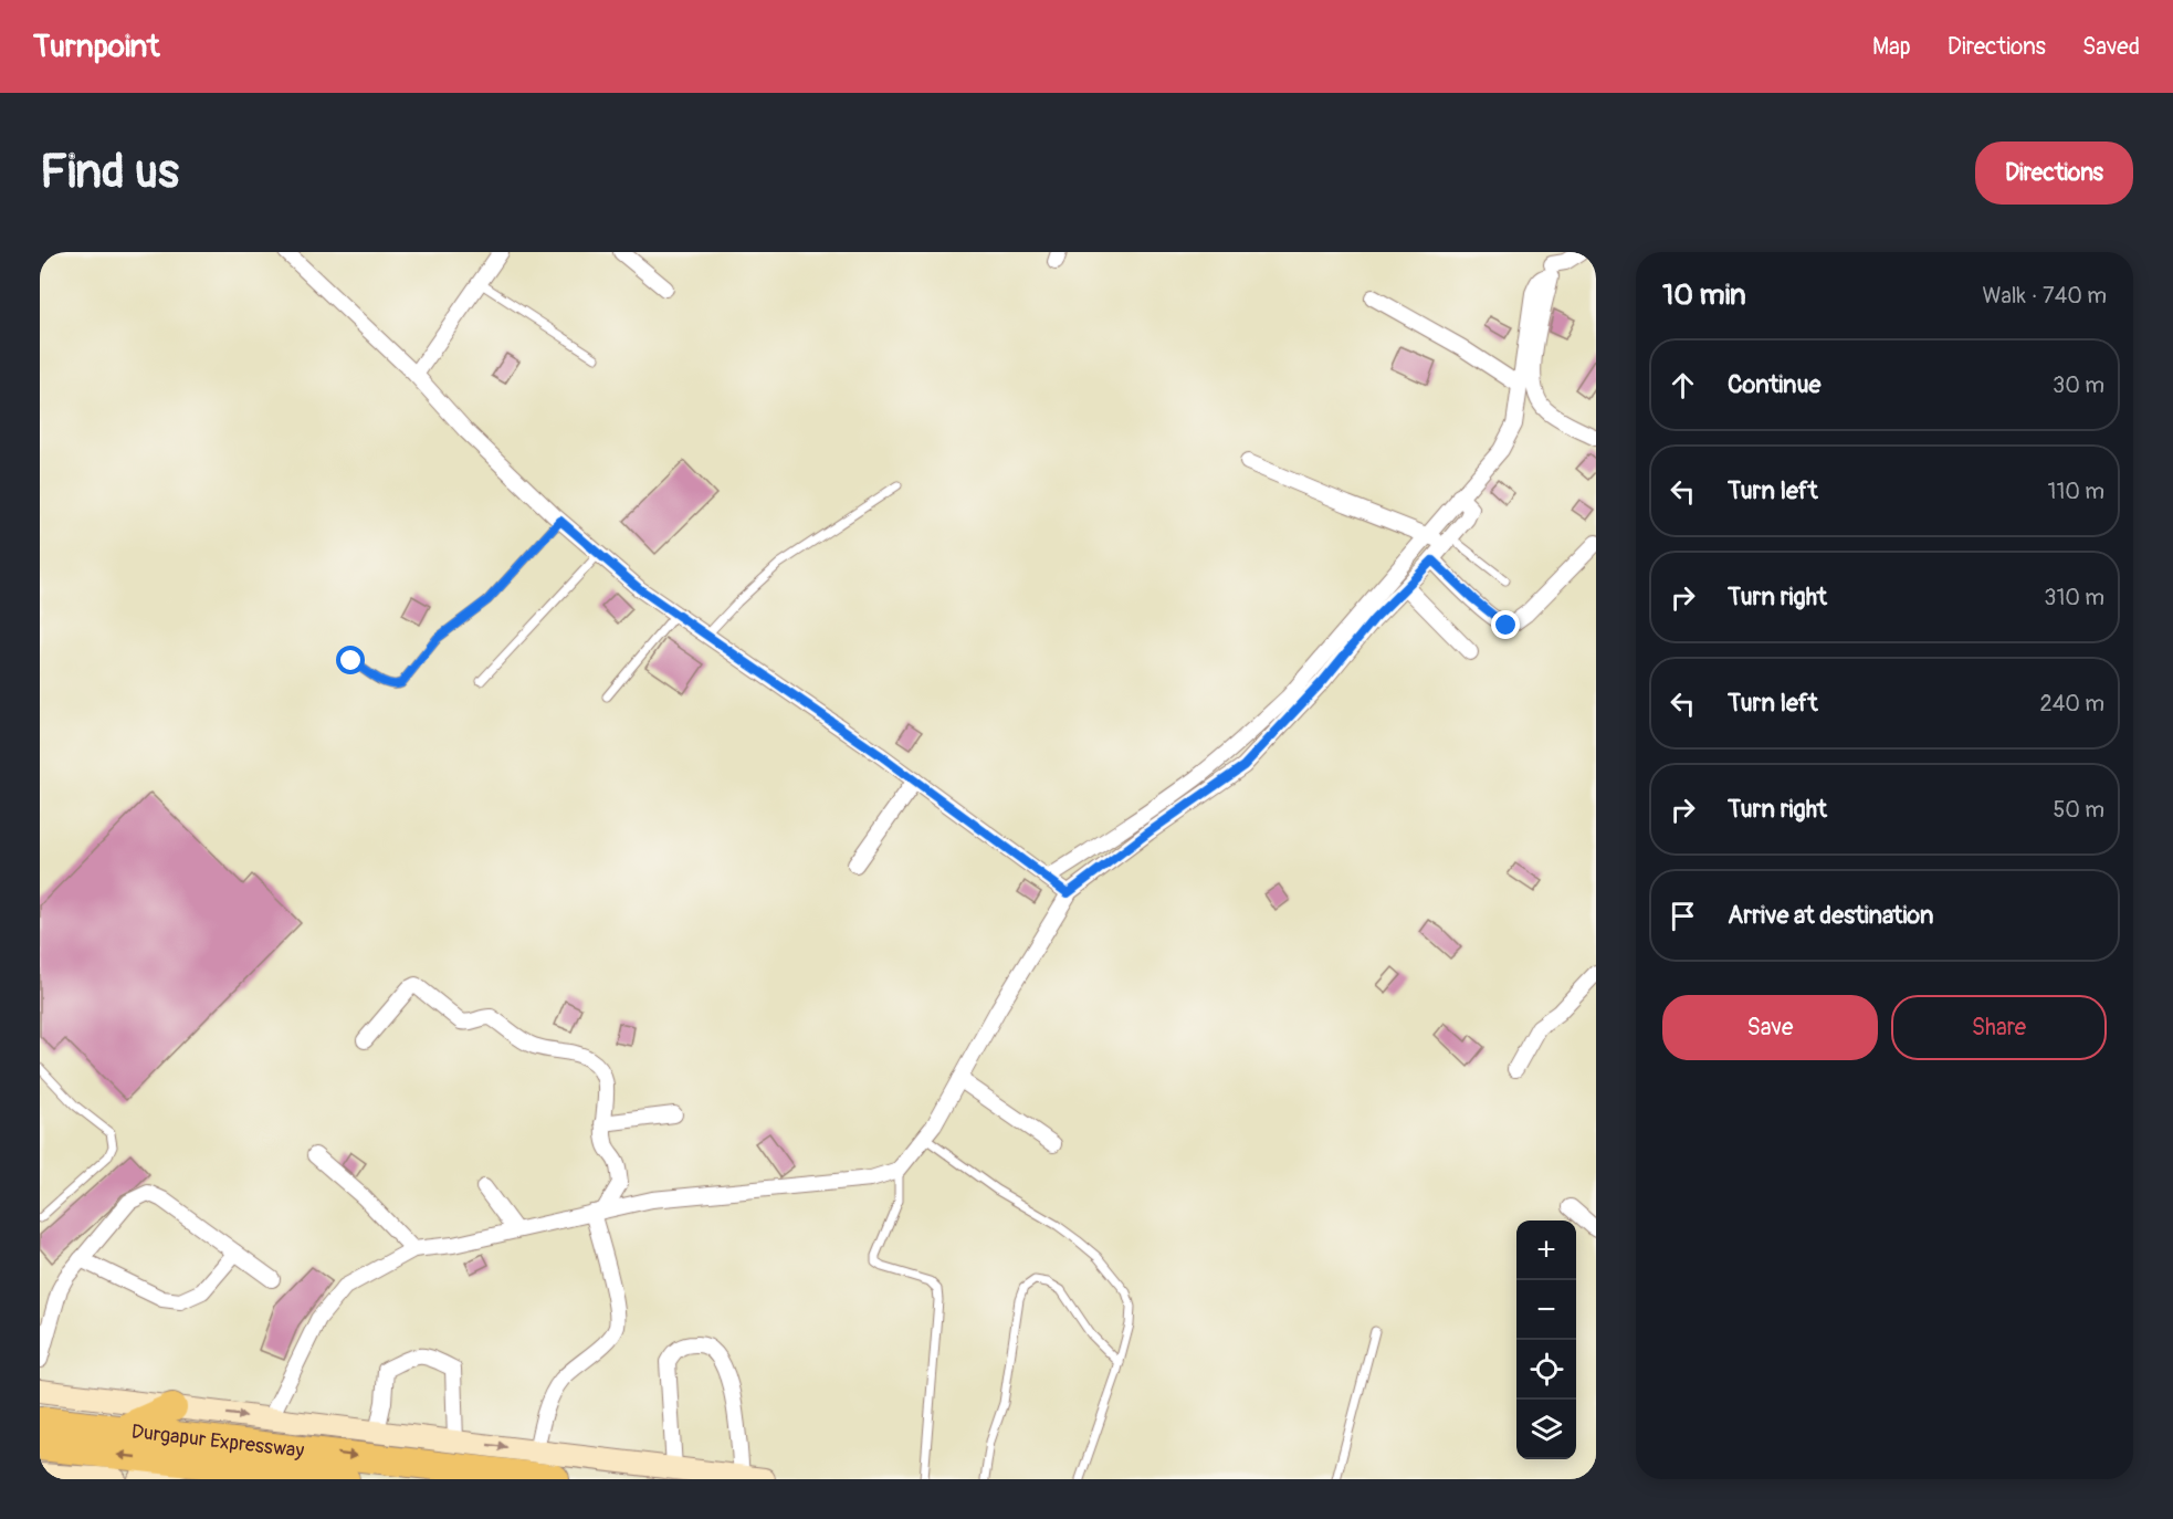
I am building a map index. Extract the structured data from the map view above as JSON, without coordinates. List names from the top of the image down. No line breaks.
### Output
{"streets":{"highway":["Durgapur Expressway"]},"page":{"header":"Turnpoint","nav":["Map","Directions","Saved"],"buttons":["Directions",["Save","Share"]],"title":"Find us","heading":["10 min","Walk · 740 m"],"list":[["Continue","30 m"],["Turn left","110 m"],["Turn right","310 m"],["Turn left","240 m"],["Turn right","50 m"],"Arrive at destination"],"map_buttons":["+","−"]}}
